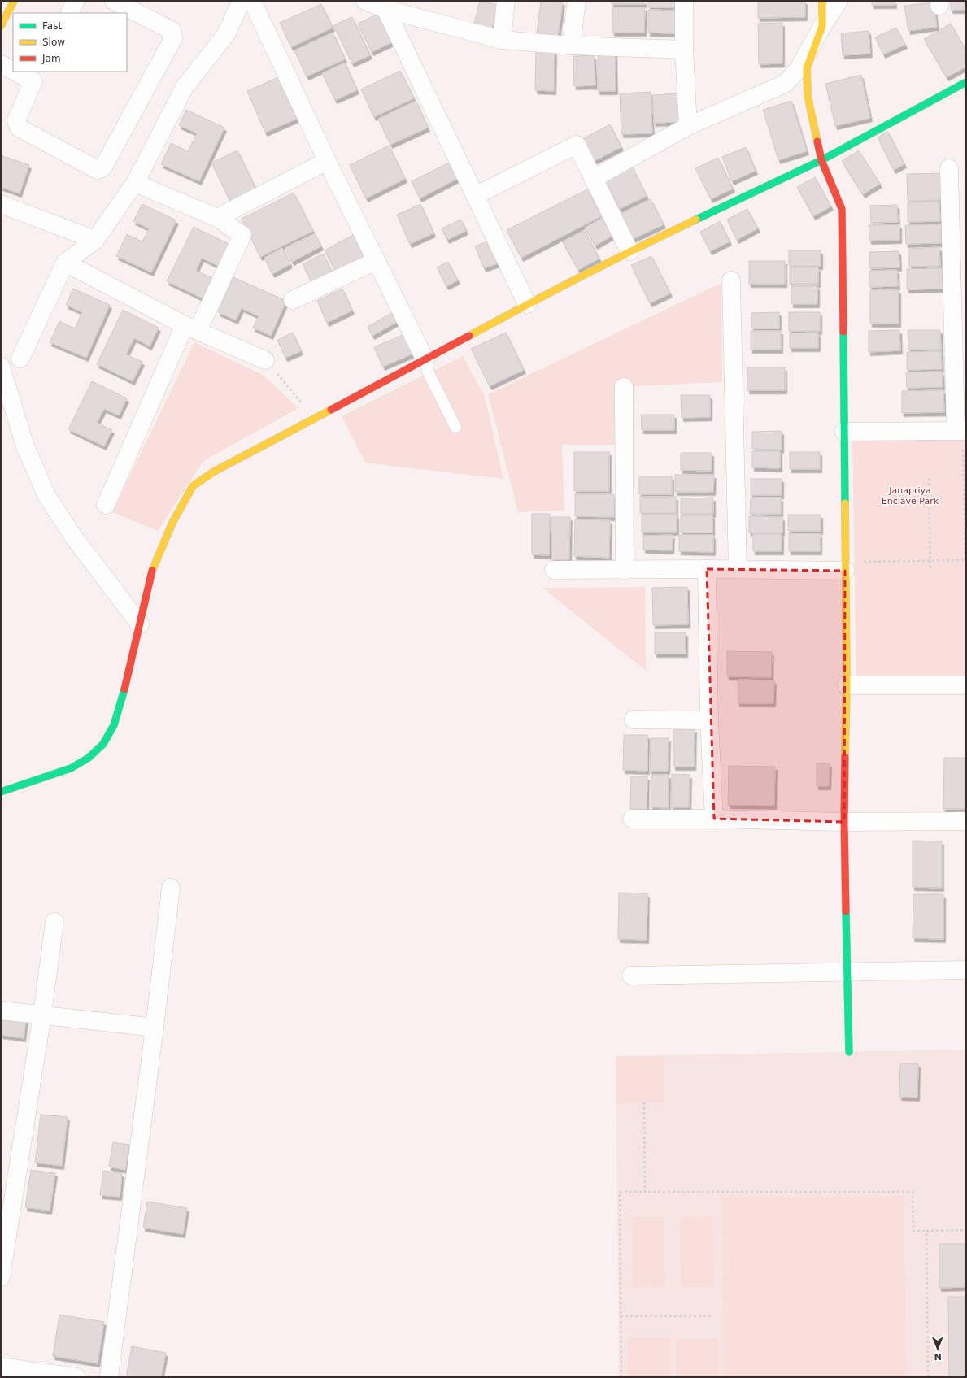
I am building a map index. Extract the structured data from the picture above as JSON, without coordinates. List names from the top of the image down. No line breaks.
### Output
{"parks":["Janapriya Enclave Park"],"legend":["Fast","Slow","Jam"],"north":"bottom"}
